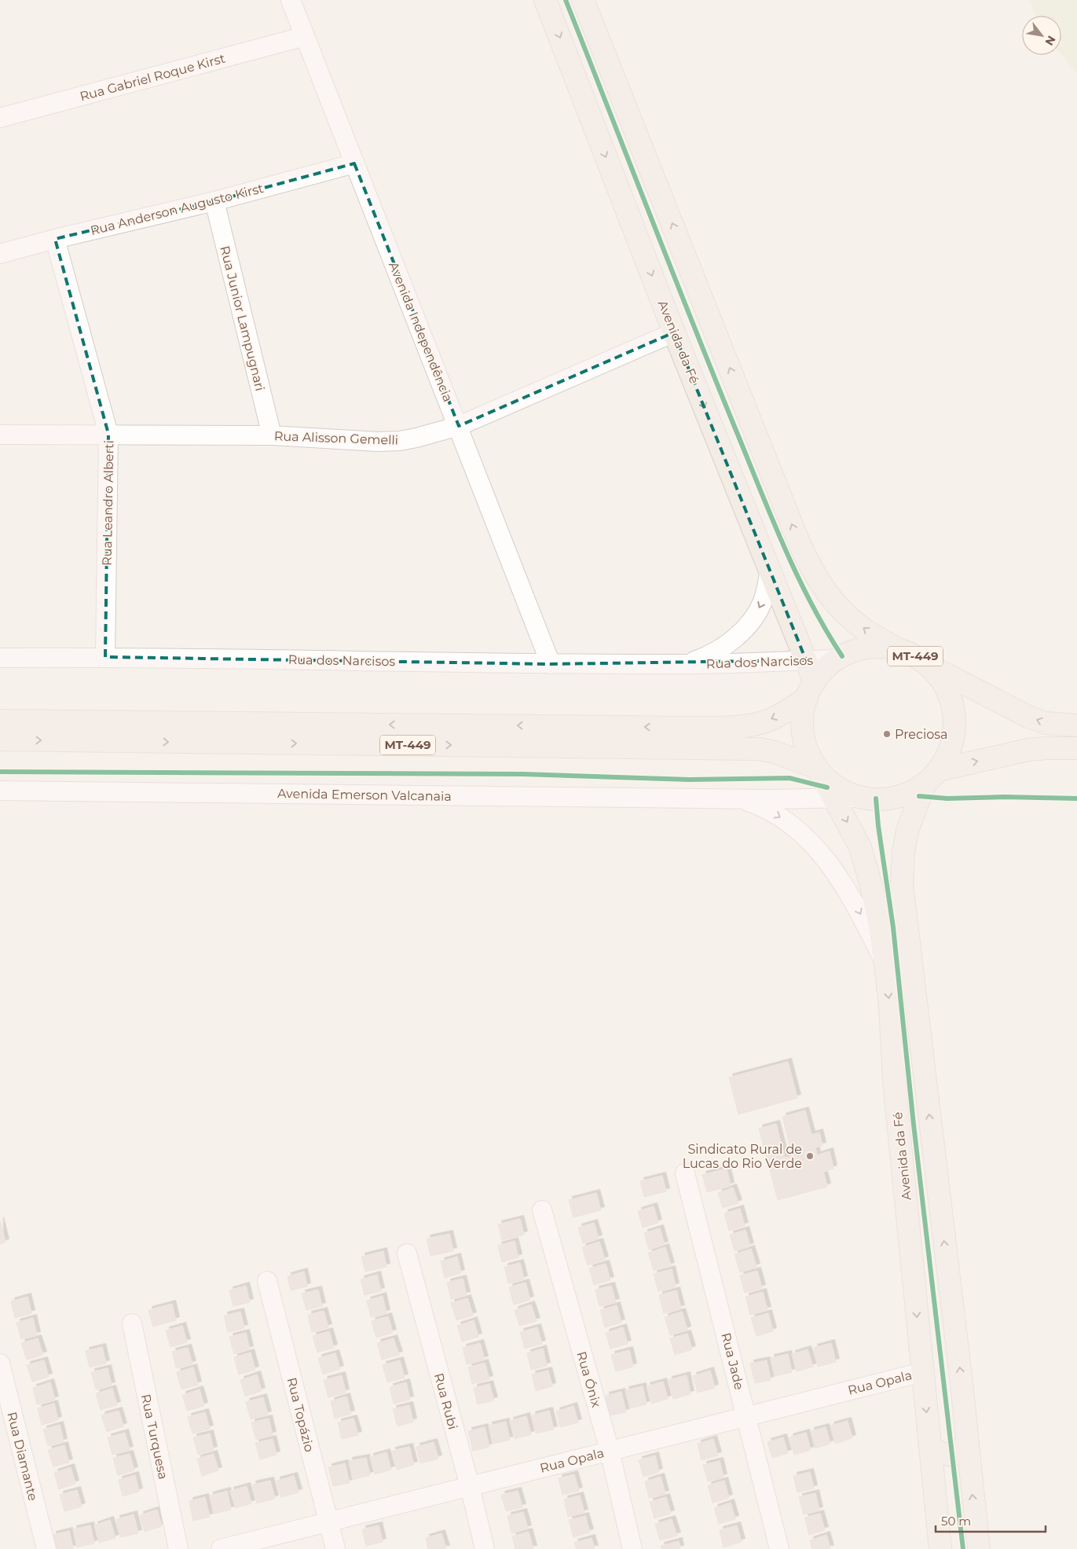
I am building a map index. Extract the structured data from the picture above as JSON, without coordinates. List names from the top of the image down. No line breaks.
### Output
{"streets":{"main road":["Avenida da Fé","MT-449"],"street":["Rua Gabriel Roque Kirst","Rua Anderson Augusto Kirst","Rua Junior Lampugnari","Avenida Independência","Rua Alisson Gemelli","Rua Leandro Alberti","Rua dos Narcisos","Avenida Emerson Valcanaia","Rua Jade","Rua Ónix","Rua Opala","Rua Rubi","Rua Topázio","Rua Turquesa","Rua Diamante"]},"crossings":[["Rua Gabriel Roque Kirst","Avenida Independência"],["Rua Anderson Augusto Kirst","Rua Junior Lampugnari"],["Rua Anderson Augusto Kirst","Avenida Independência"],["Rua Anderson Augusto Kirst","Rua Leandro Alberti"],["Rua Junior Lampugnari","Rua Alisson Gemelli"],["Avenida Independência","Rua Alisson Gemelli"],["Avenida Independência","Rua dos Narcisos"],["Avenida da Fé","Rua Alisson Gemelli"],["Avenida da Fé","MT-449"],["Avenida da Fé","Rua dos Narcisos"],["Avenida da Fé","Rua Opala"],["Rua Alisson Gemelli","Rua Leandro Alberti"],["Rua Leandro Alberti","Rua dos Narcisos"],["MT-449","Rua dos Narcisos"],["Rua Jade","Rua Opala"],["Rua Ónix","Rua Opala"],["Rua Opala","Rua Rubi"],["Rua Opala","Rua Topázio"]],"places":["Preciosa","Sindicato Rural de Lucas do Rio Verde"],"scale_bar":"50 m","north":"bottom right"}
